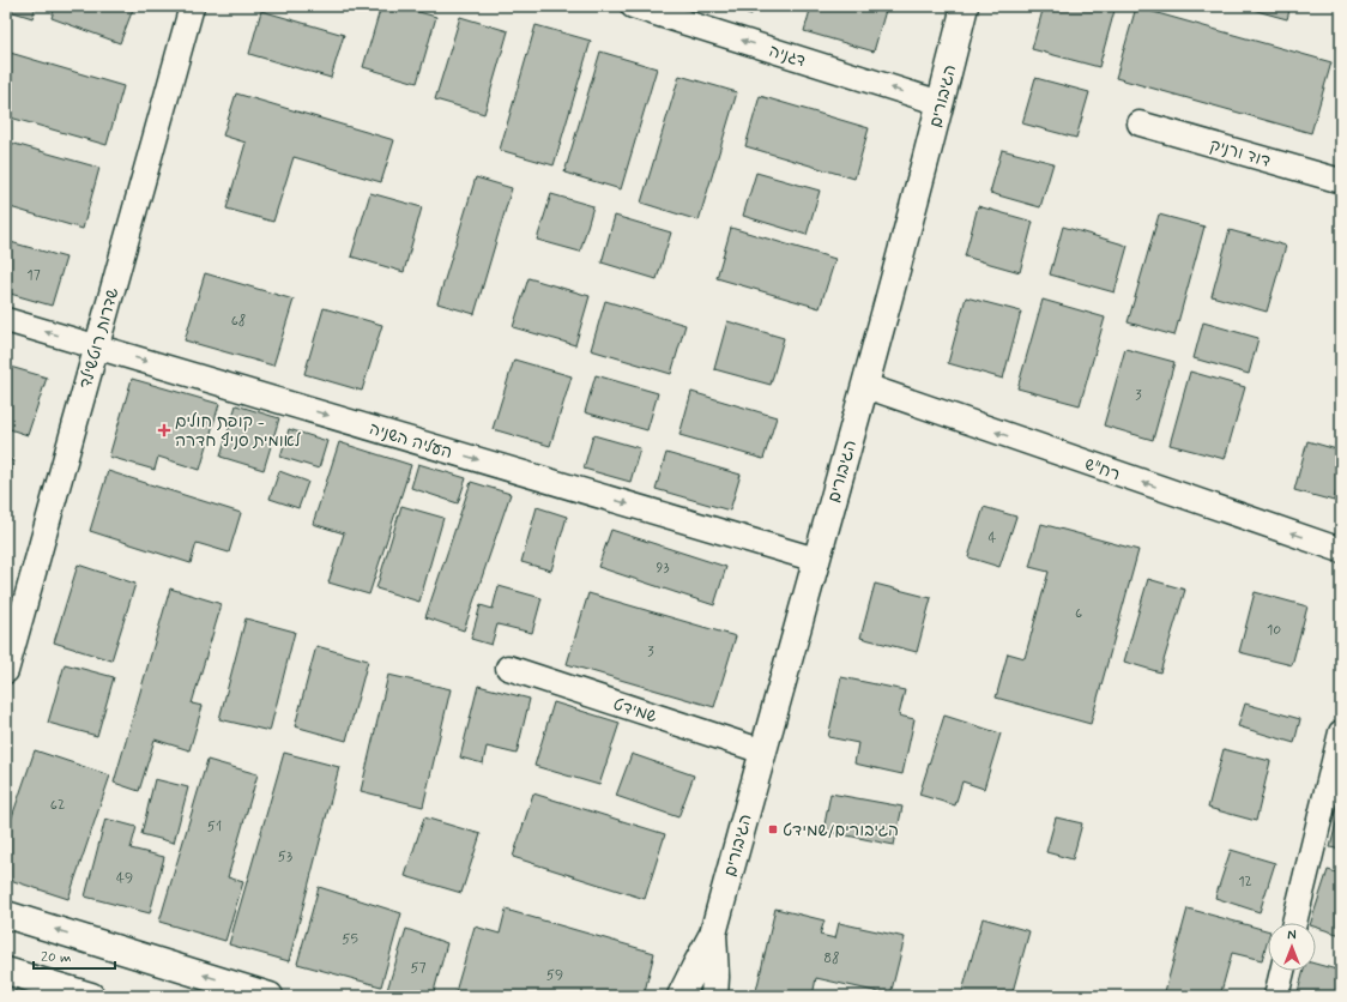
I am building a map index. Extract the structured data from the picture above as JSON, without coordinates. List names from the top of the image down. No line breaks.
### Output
{"streets":{"street":["דגניה","הגיבורים","דוד ורניק","שדרות רוטשילד","העליה השניה","רח\"ש","שמידט"]},"crossings":[["דגניה","הגיבורים"],["הגיבורים","העליה השניה"],["הגיבורים","רח\"ש"],["הגיבורים","שמידט"],["שדרות רוטשילד","העליה השניה"]],"one_way":["דגניה","רח\"ש"],"places":{"health":["קופת חולים - לאומית סניף חדרה"],"transit":["הגיבורים/שמידט"]},"house_numbers":["17","68","3","4","93","6","10","3","62","51","53","49","12","55","88","57","59"],"scale_bar":"20 m","north":"top"}
